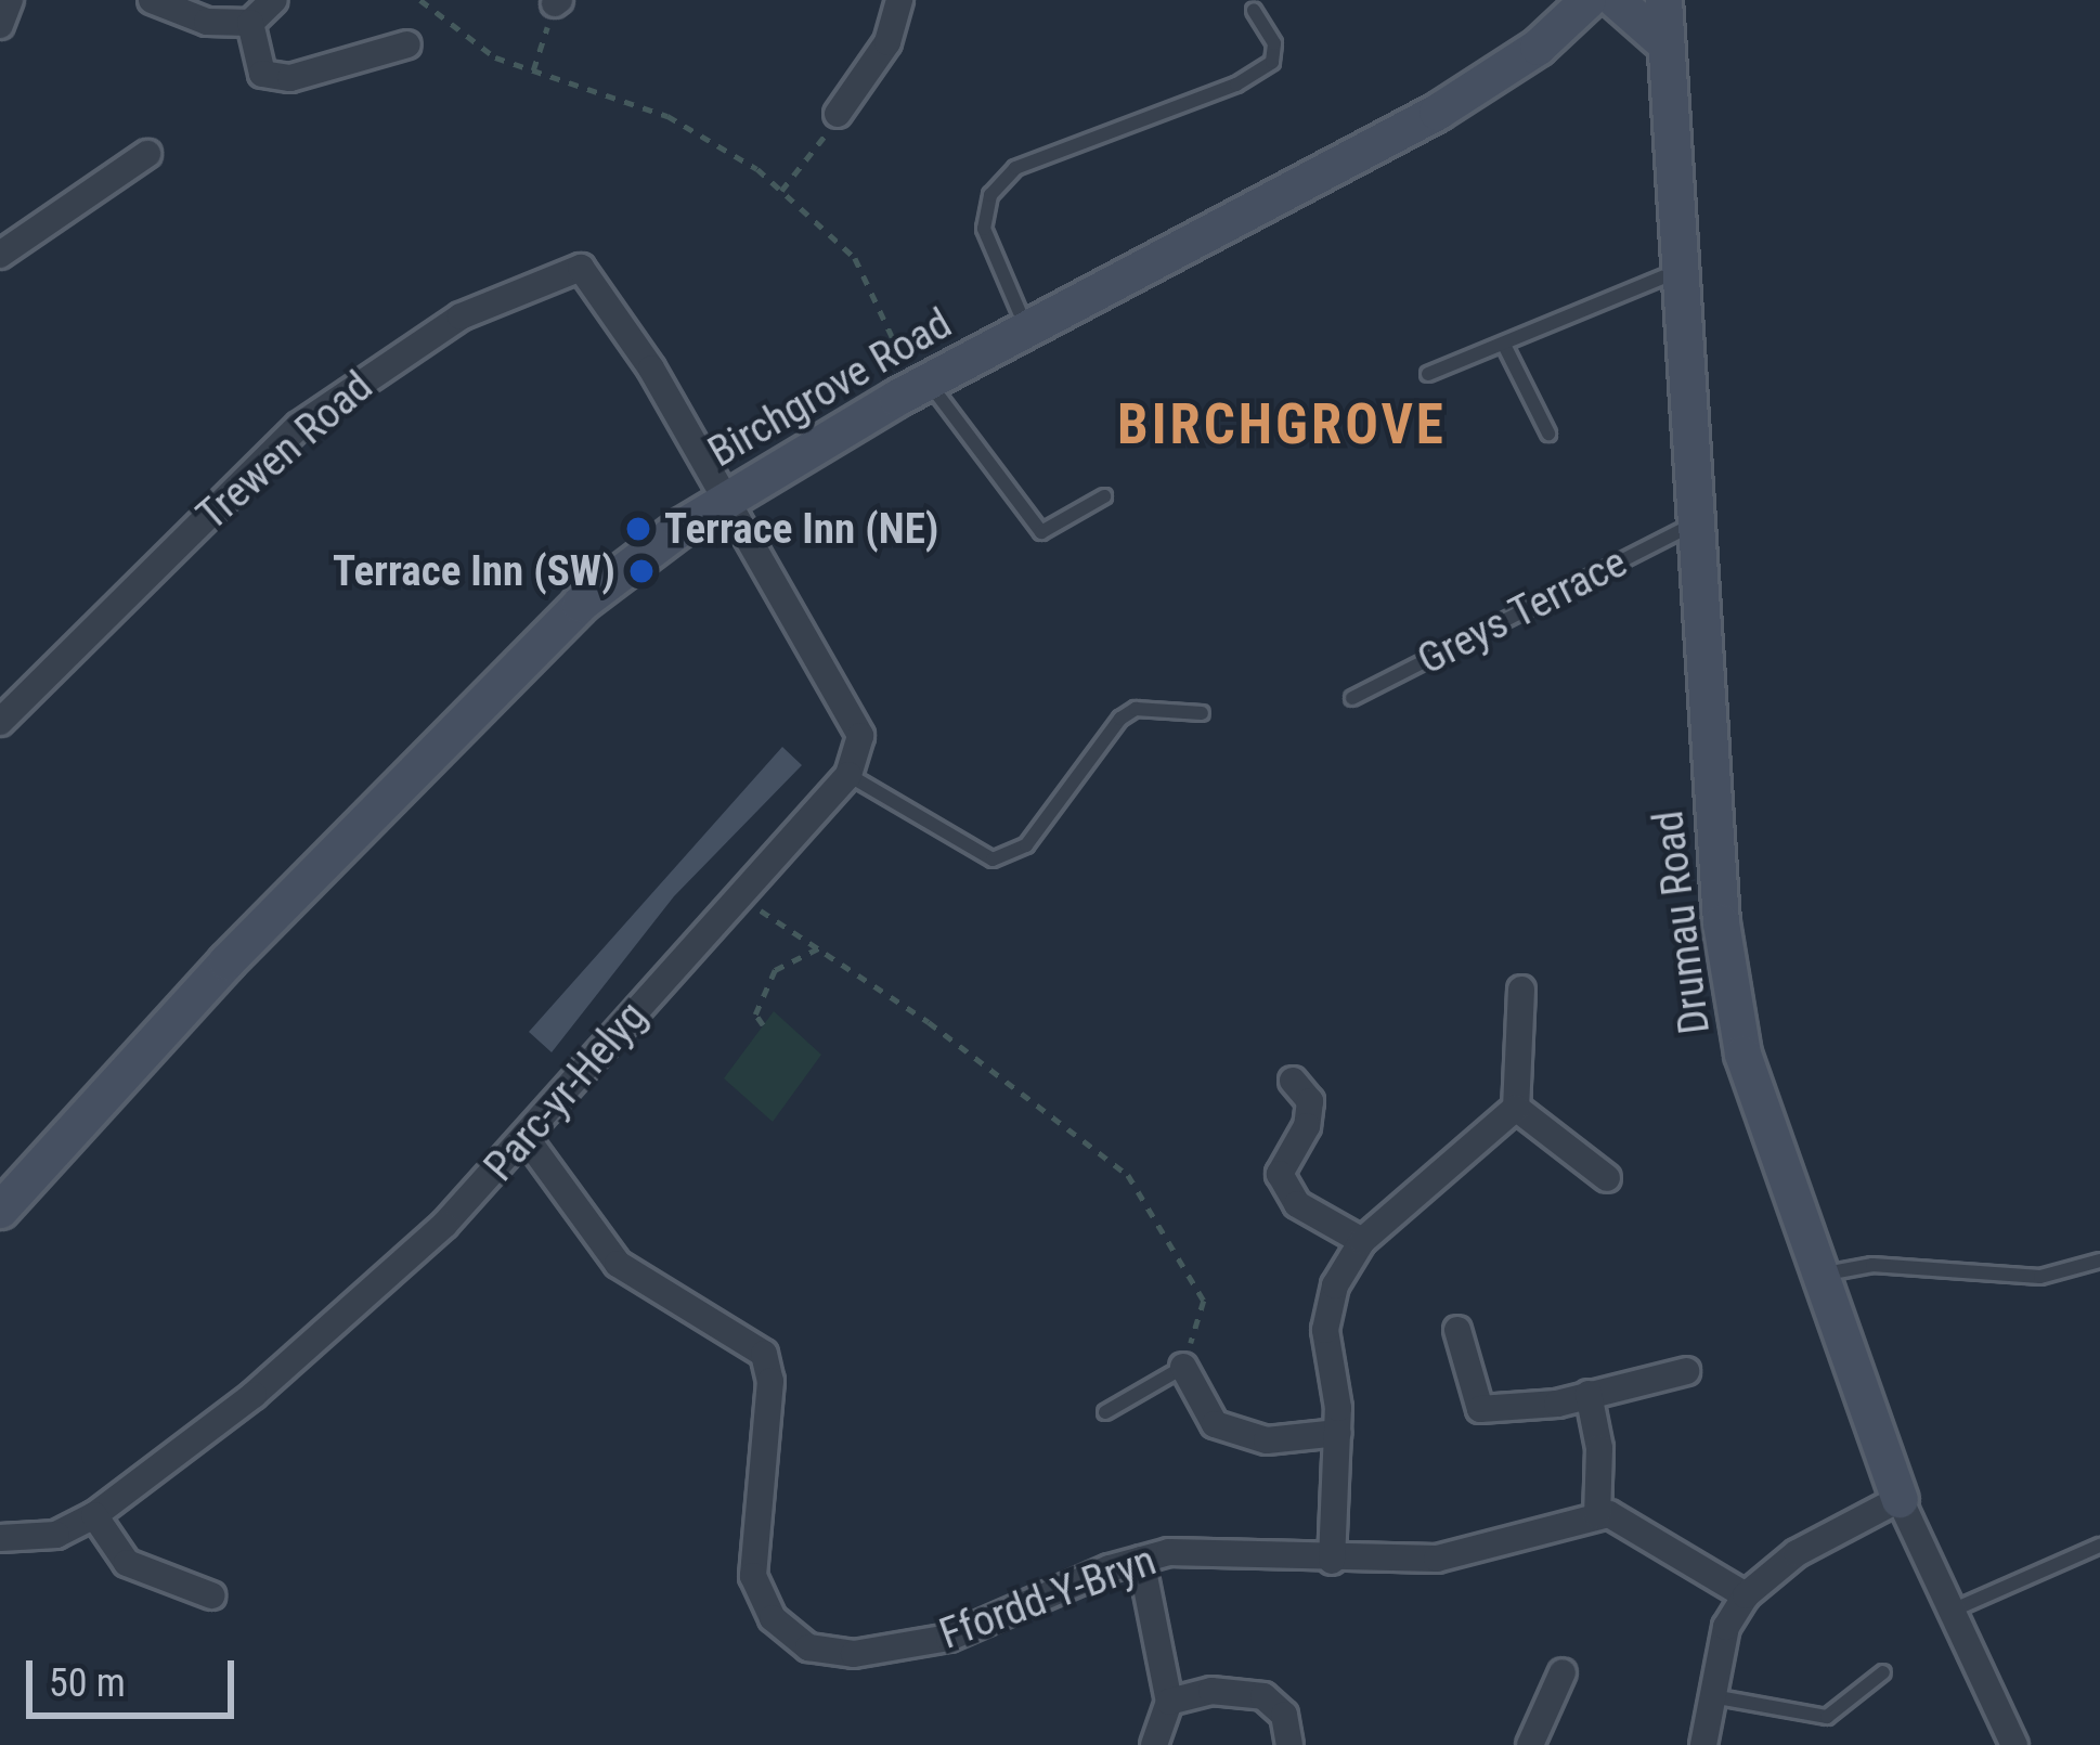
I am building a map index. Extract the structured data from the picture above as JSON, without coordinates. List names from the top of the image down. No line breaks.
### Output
{"streets":{"main road":["Birchgrove Road","Drumau Road"],"street":["Trewen Road","Parc-yr-Helyg","Ffordd-Y-Bryn"],"lane":["Greys Terrace"]},"crossings":[["Birchgrove Road","Trewen Road"],["Greys Terrace","Drumau Road"],["Parc-yr-Helyg","Ffordd-Y-Bryn"]],"districts":["BIRCHGROVE"],"places":["Terrace Inn (NE)","Terrace Inn (SW)"],"scale_bar":"50 m"}
